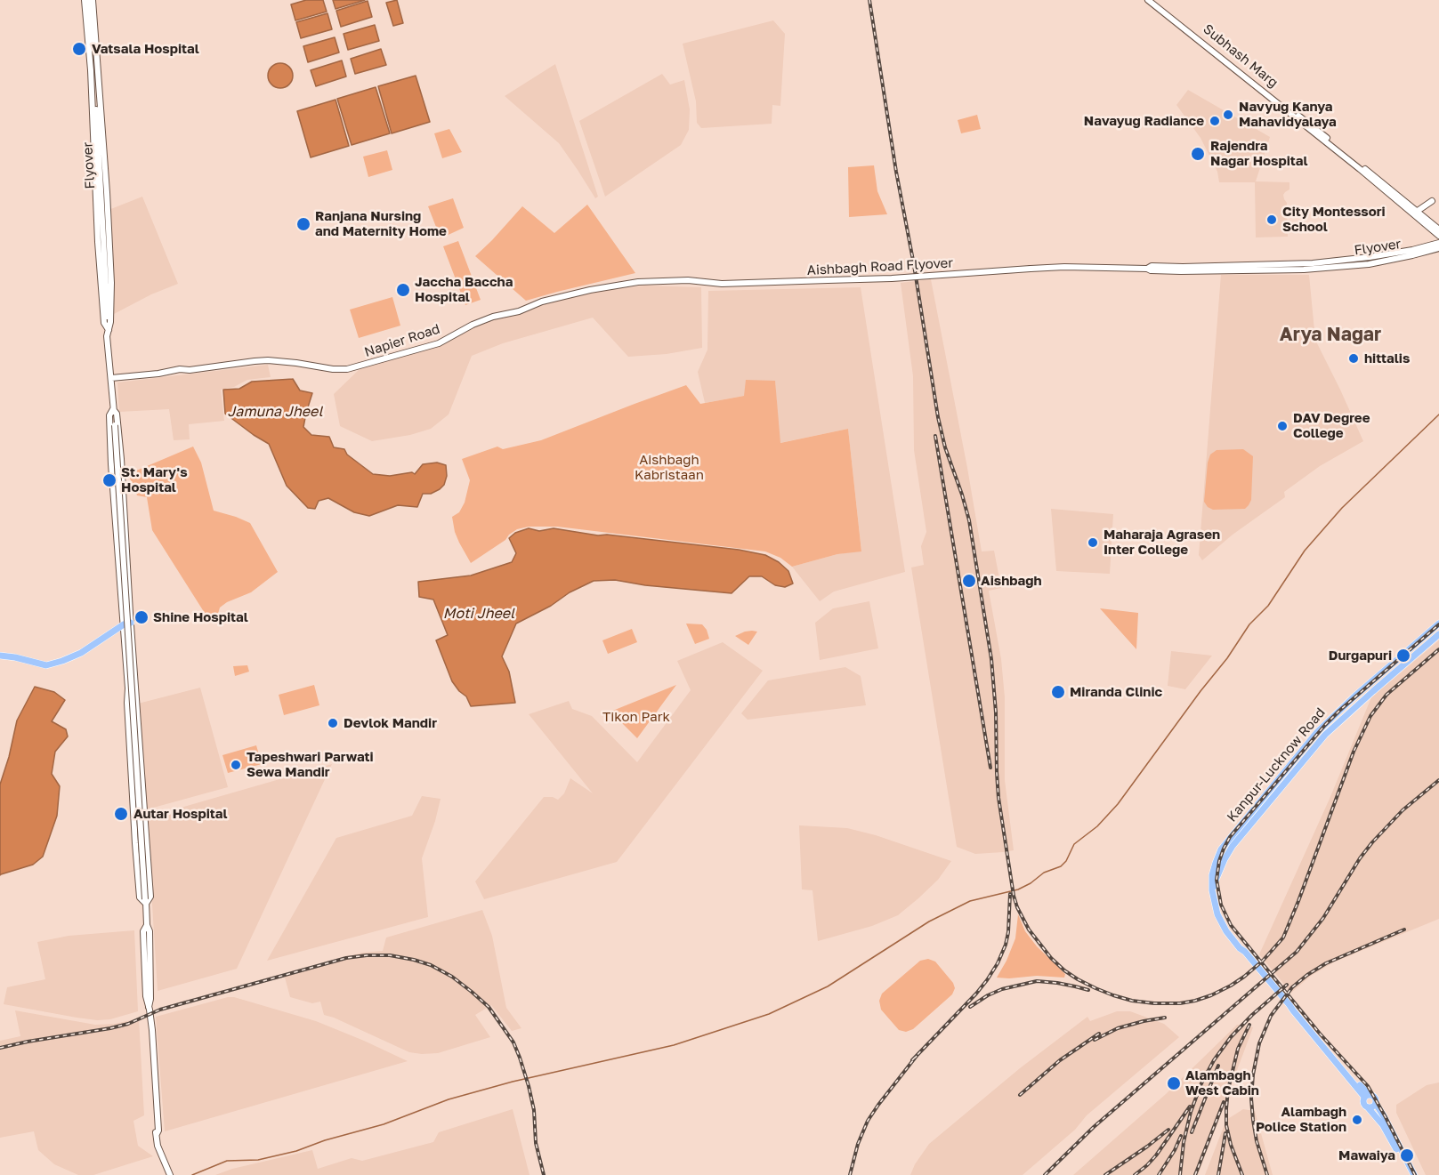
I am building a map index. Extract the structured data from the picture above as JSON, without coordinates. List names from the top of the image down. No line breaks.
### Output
{"streets":{"main road":["Subhash Marg","Flyover","Aishbagh Road Flyover","Napier Road","Kanpur-Lucknow Road"]},"crossings":[["Flyover","Aishbagh Road Flyover"],["Aishbagh Road Flyover","Napier Road"]],"districts":["Arya Nagar"],"water":["Jamuna Jheel","Moti Jheel"],"parks":["Aishbagh Kabristaan","Tikon Park"],"places":["Vatsala Hospital","Navyug Kanya Mahavidyalaya","Navayug Radiance","Rajendra Nagar Hospital","City Montessori School","Ranjana Nursing and Maternity Home","Jaccha Baccha Hospital","hittalis","DAV Degree College","St. Mary's Hospital","Maharaja Agrasen Inter College","Aishbagh","Shine Hospital","Durgapuri","Miranda Clinic","Devlok Mandir","Tapeshwari Parwati Sewa Mandir","Autar Hospital","Alambagh West Cabin","Alambagh Police Station","Mawaiya"]}
